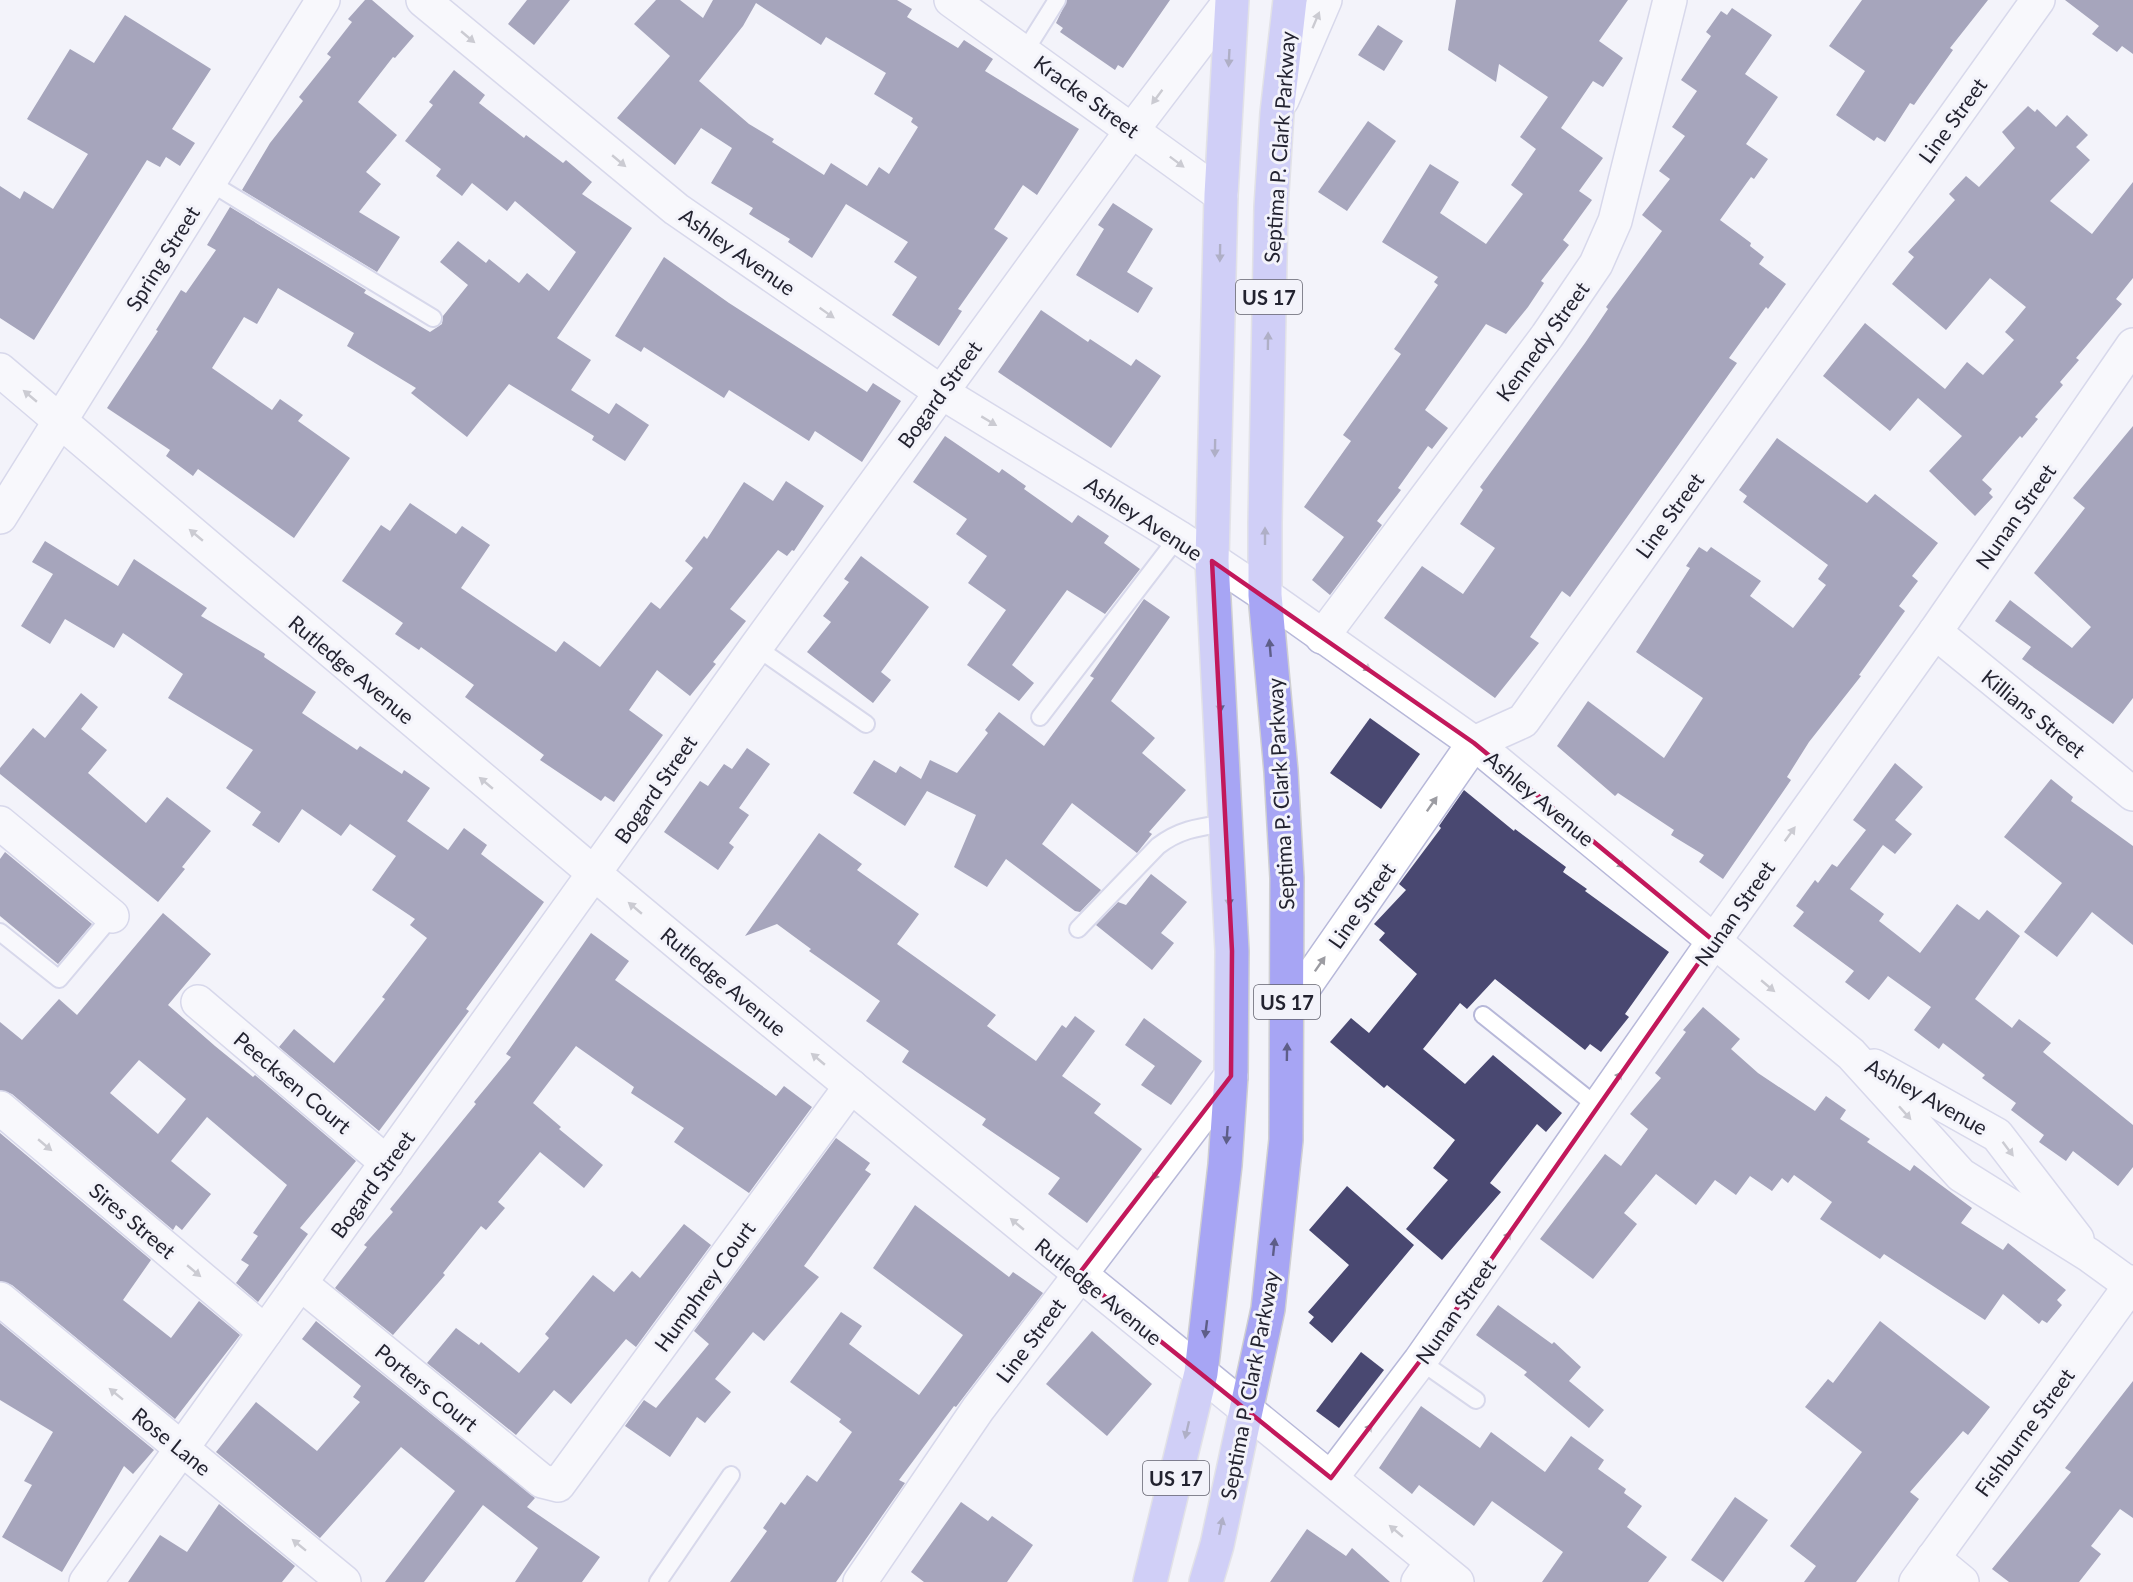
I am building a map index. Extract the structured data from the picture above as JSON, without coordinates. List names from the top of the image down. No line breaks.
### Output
{"streets":{"highway":["Septima P. Clark Parkway","US 17"],"street":["Kracke Street","Line Street","Ashley Avenue","Spring Street","Kennedy Street","Bogard Street","Nunan Street","Rutledge Avenue","Killians Street","Peecksen Court","Sires Street","Humphrey Court","Porters Court","Fishburne Street","Rose Lane"]},"crossings":[["Kracke Street","US 17"],["Kracke Street","Bogard Street"],["Line Street","Septima P. Clark Parkway"],["Line Street","Ashley Avenue"],["Line Street","US 17"],["Line Street","Rutledge Avenue"],["Septima P. Clark Parkway","Ashley Avenue"],["Septima P. Clark Parkway","Rutledge Avenue"],["Ashley Avenue","US 17"],["Ashley Avenue","Kennedy Street"],["Ashley Avenue","Bogard Street"],["Ashley Avenue","Nunan Street"],["Ashley Avenue","Fishburne Street"],["Spring Street","Rutledge Avenue"],["US 17","Bogard Street"],["US 17","Rutledge Avenue"],["Bogard Street","Rutledge Avenue"],["Bogard Street","Peecksen Court"],["Bogard Street","Sires Street"],["Bogard Street","Porters Court"],["Bogard Street","Rose Lane"],["Nunan Street","Rutledge Avenue"],["Nunan Street","Killians Street"],["Rutledge Avenue","Humphrey Court"],["Humphrey Court","Porters Court"]],"one_way":["Ashley Avenue","Nunan Street","Rutledge Avenue","Sires Street","Rose Lane"]}
